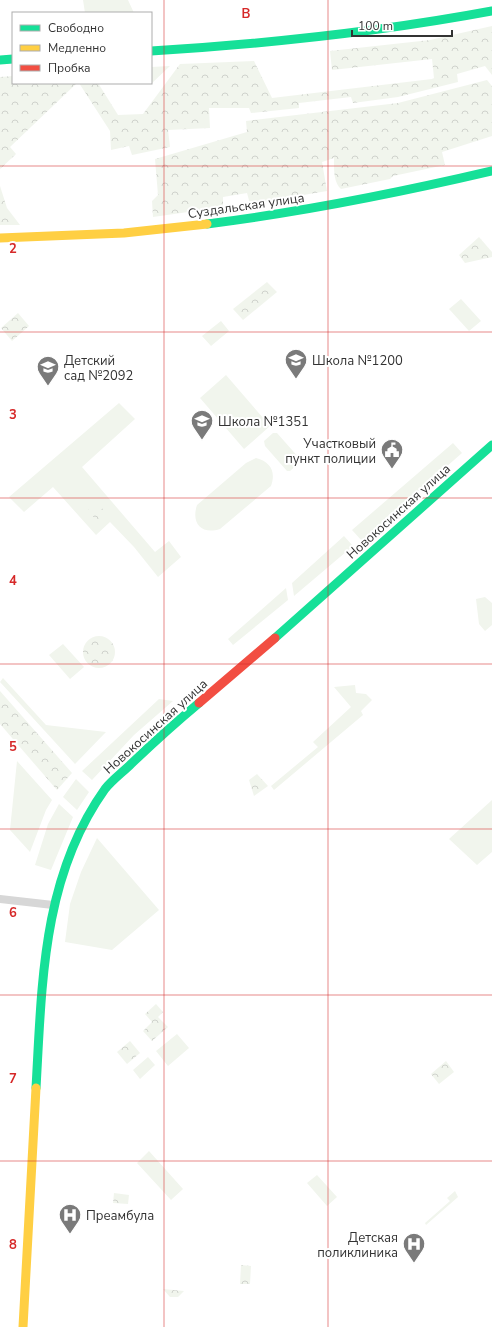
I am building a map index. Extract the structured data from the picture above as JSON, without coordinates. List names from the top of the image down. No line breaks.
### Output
{"streets":{"street":["Суздальская улица","Новокосинская улица"]},"places":{"school or university":["Школа №1200","Детский сад №2092","Школа №1351"],"public building":["Участковый пункт полиции"],"hospital":["Преамбула","Детская поликлиника"]},"legend":["Свободно","Медленно","Пробка"],"scale_bar":"100 m","grid":{"columns":["B"],"rows":["2","3","4","5","6","7","8"]}}
